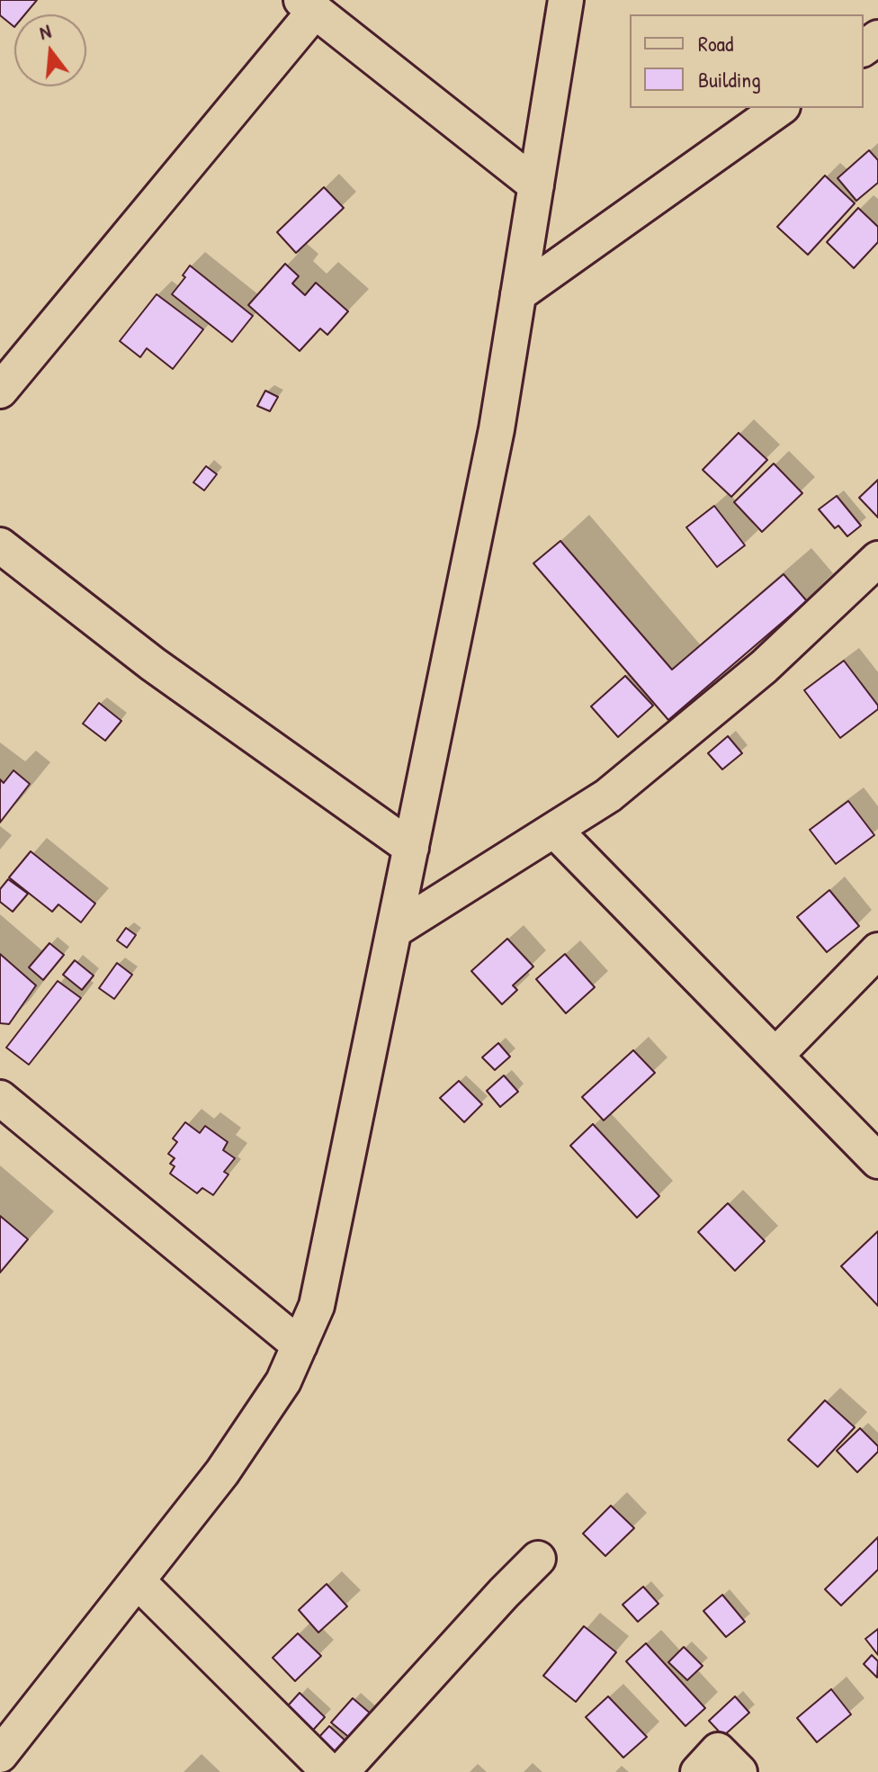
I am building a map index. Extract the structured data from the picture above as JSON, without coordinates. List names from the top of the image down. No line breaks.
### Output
{"legend":["Road","Building"],"north":"top"}
